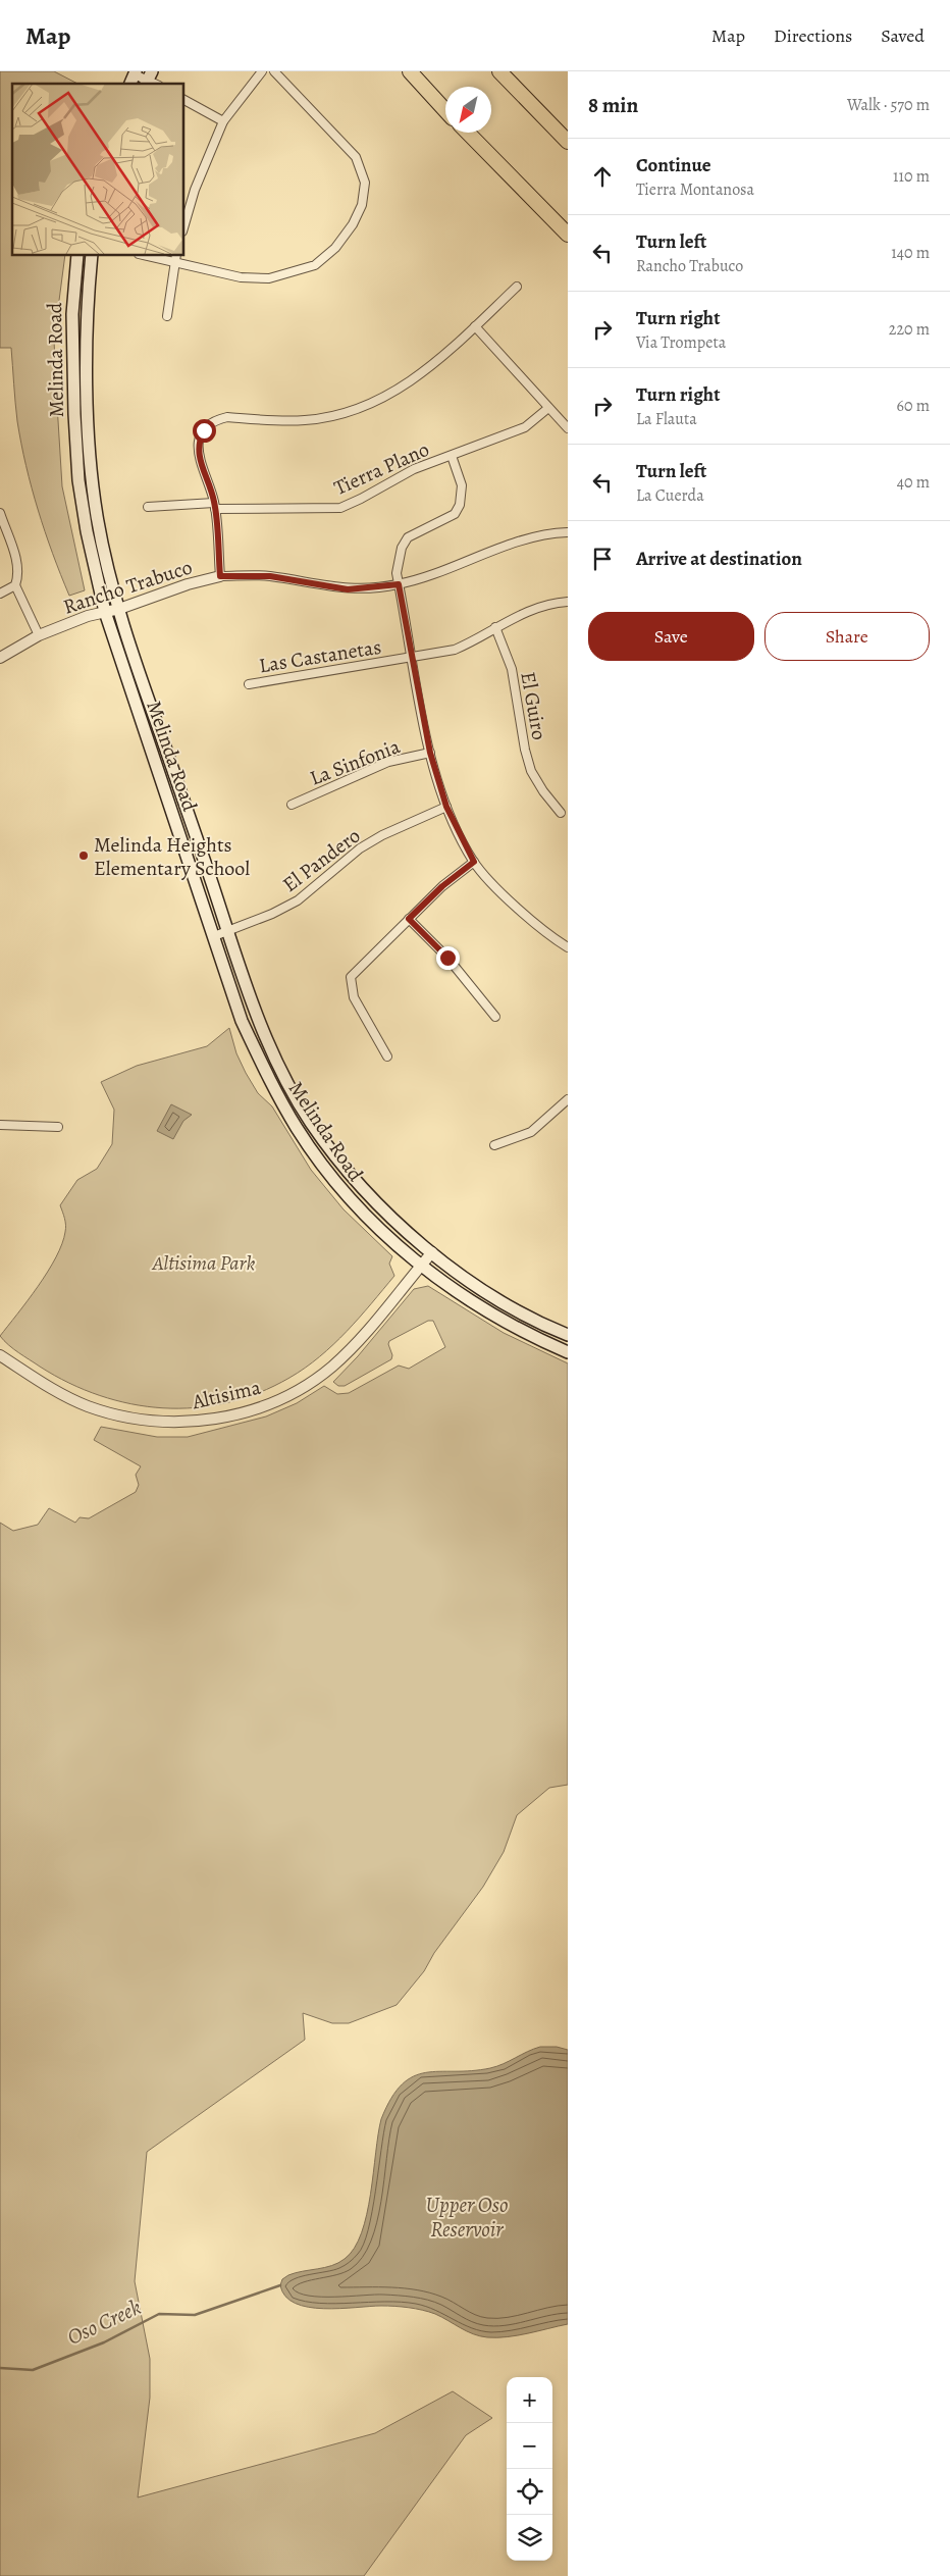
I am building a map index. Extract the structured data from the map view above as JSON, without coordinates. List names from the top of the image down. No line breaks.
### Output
{"streets":{"main road":["Melinda Road"],"street":["Tierra Plano","Rancho Trabuco","Las Castanetas","El Guiro","La Sinfonia","El Pandero","Altisima"]},"crossings":[["Melinda Road","Rancho Trabuco"],["Melinda Road","El Pandero"],["Melinda Road","Altisima"],["Las Castanetas","El Guiro"]],"water":["Upper Oso Reservoir","Oso Creek"],"parks":["Altisima Park"],"places":["Melinda Heights Elementary School"],"north":"bottom left","page":{"header":"Map","nav":["Map","Directions","Saved"],"heading":["8 min","Walk · 570 m"],"list":[["Continue","Tierra Montanosa","110 m"],["Turn left","Rancho Trabuco","140 m"],["Turn right","Via Trompeta","220 m"],["Turn right","La Flauta","60 m"],["Turn left","La Cuerda","40 m"],"Arrive at destination"],"buttons":["Save","Share"],"map_buttons":["+","−"]}}
